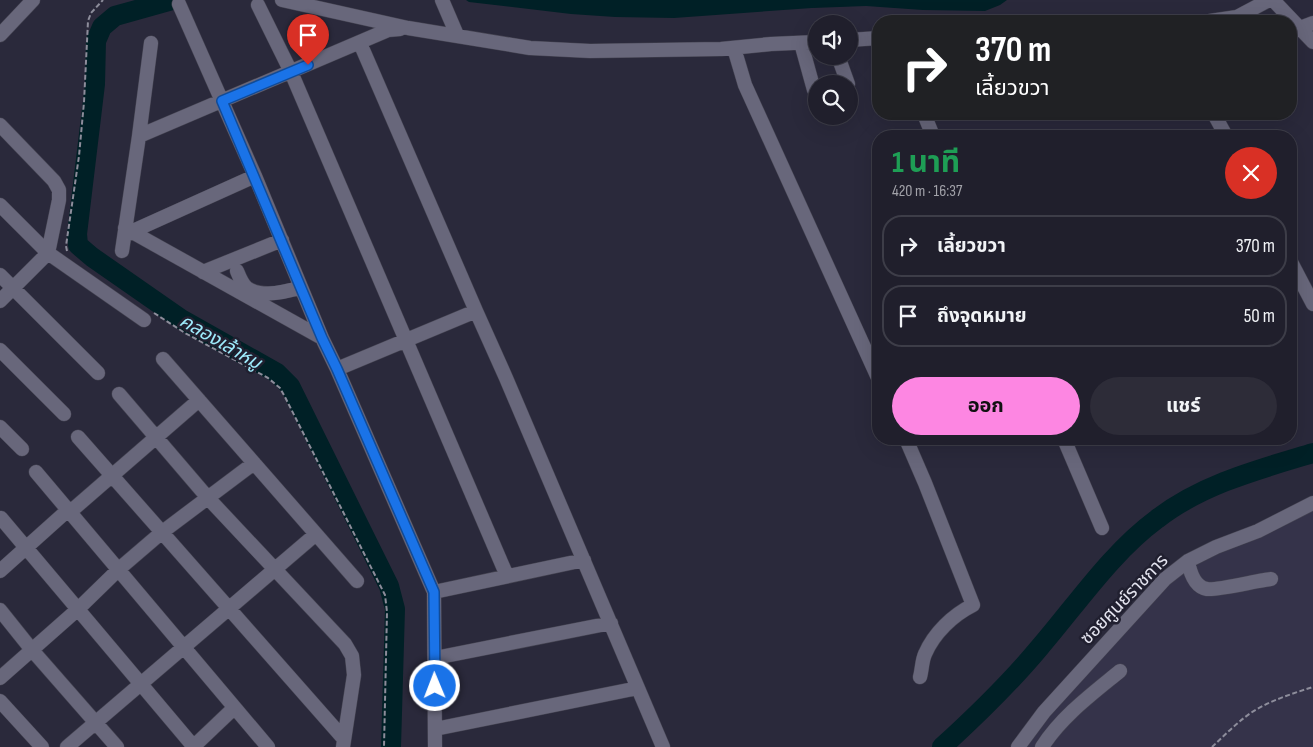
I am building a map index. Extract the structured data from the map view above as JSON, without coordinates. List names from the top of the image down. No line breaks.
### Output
{"streets":{"street":["ซอยศูนย์ราชการ"]},"water":["คลองเล้าหมู"],"page":{"turn":["370 m","เลี้ยวขวา"],"heading":["1 นาที","420 m · 16:37"],"list":[{"name":"เลี้ยวขวา","value":"370 m"},{"name":"ถึงจุดหมาย","value":"50 m"}],"buttons":["ออก","แชร์"]}}
